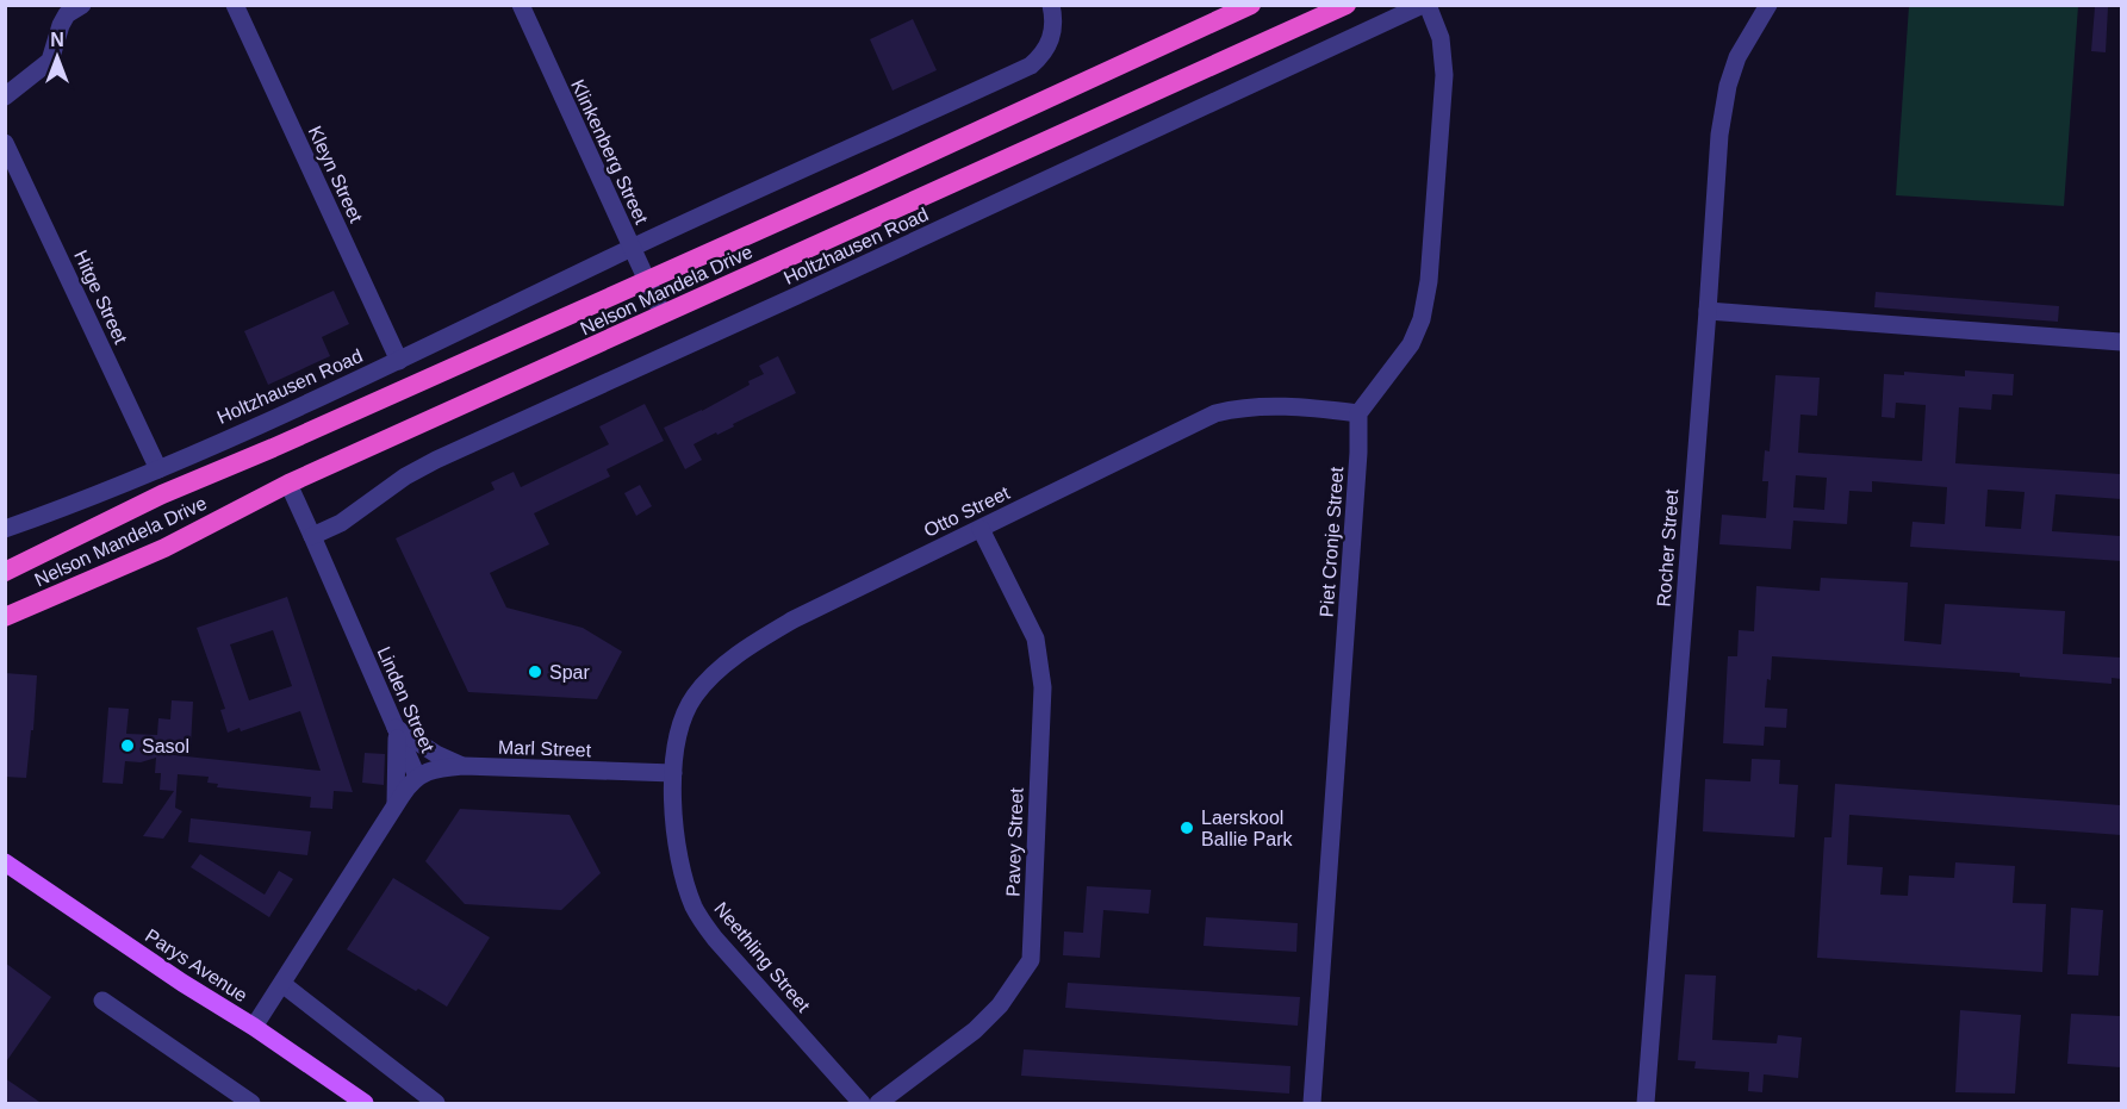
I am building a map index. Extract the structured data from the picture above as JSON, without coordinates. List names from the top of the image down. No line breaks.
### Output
{"streets":{"highway":["Nelson Mandela Drive"],"main road":["Parys Avenue"],"street":["Klinkenberg Street","Kleyn Street","Holtzhausen Road","Hitge Street","Otto Street","Piet Cronje Street","Rocher Street","Linden Street","Marl Street","Pavey Street","Neethling Street"]},"crossings":[["Klinkenberg Street","Holtzhausen Road"],["Klinkenberg Street","Nelson Mandela Drive"],["Kleyn Street","Holtzhausen Road"],["Holtzhausen Road","Hitge Street"],["Holtzhausen Road","Linden Street"],["Nelson Mandela Drive","Linden Street"],["Otto Street","Piet Cronje Street"],["Otto Street","Marl Street"],["Otto Street","Pavey Street"],["Otto Street","Neethling Street"],["Linden Street","Marl Street"],["Linden Street","Parys Avenue"],["Marl Street","Neethling Street"]],"places":["Spar","Sasol","Laerskool Ballie Park"],"north":"top"}
